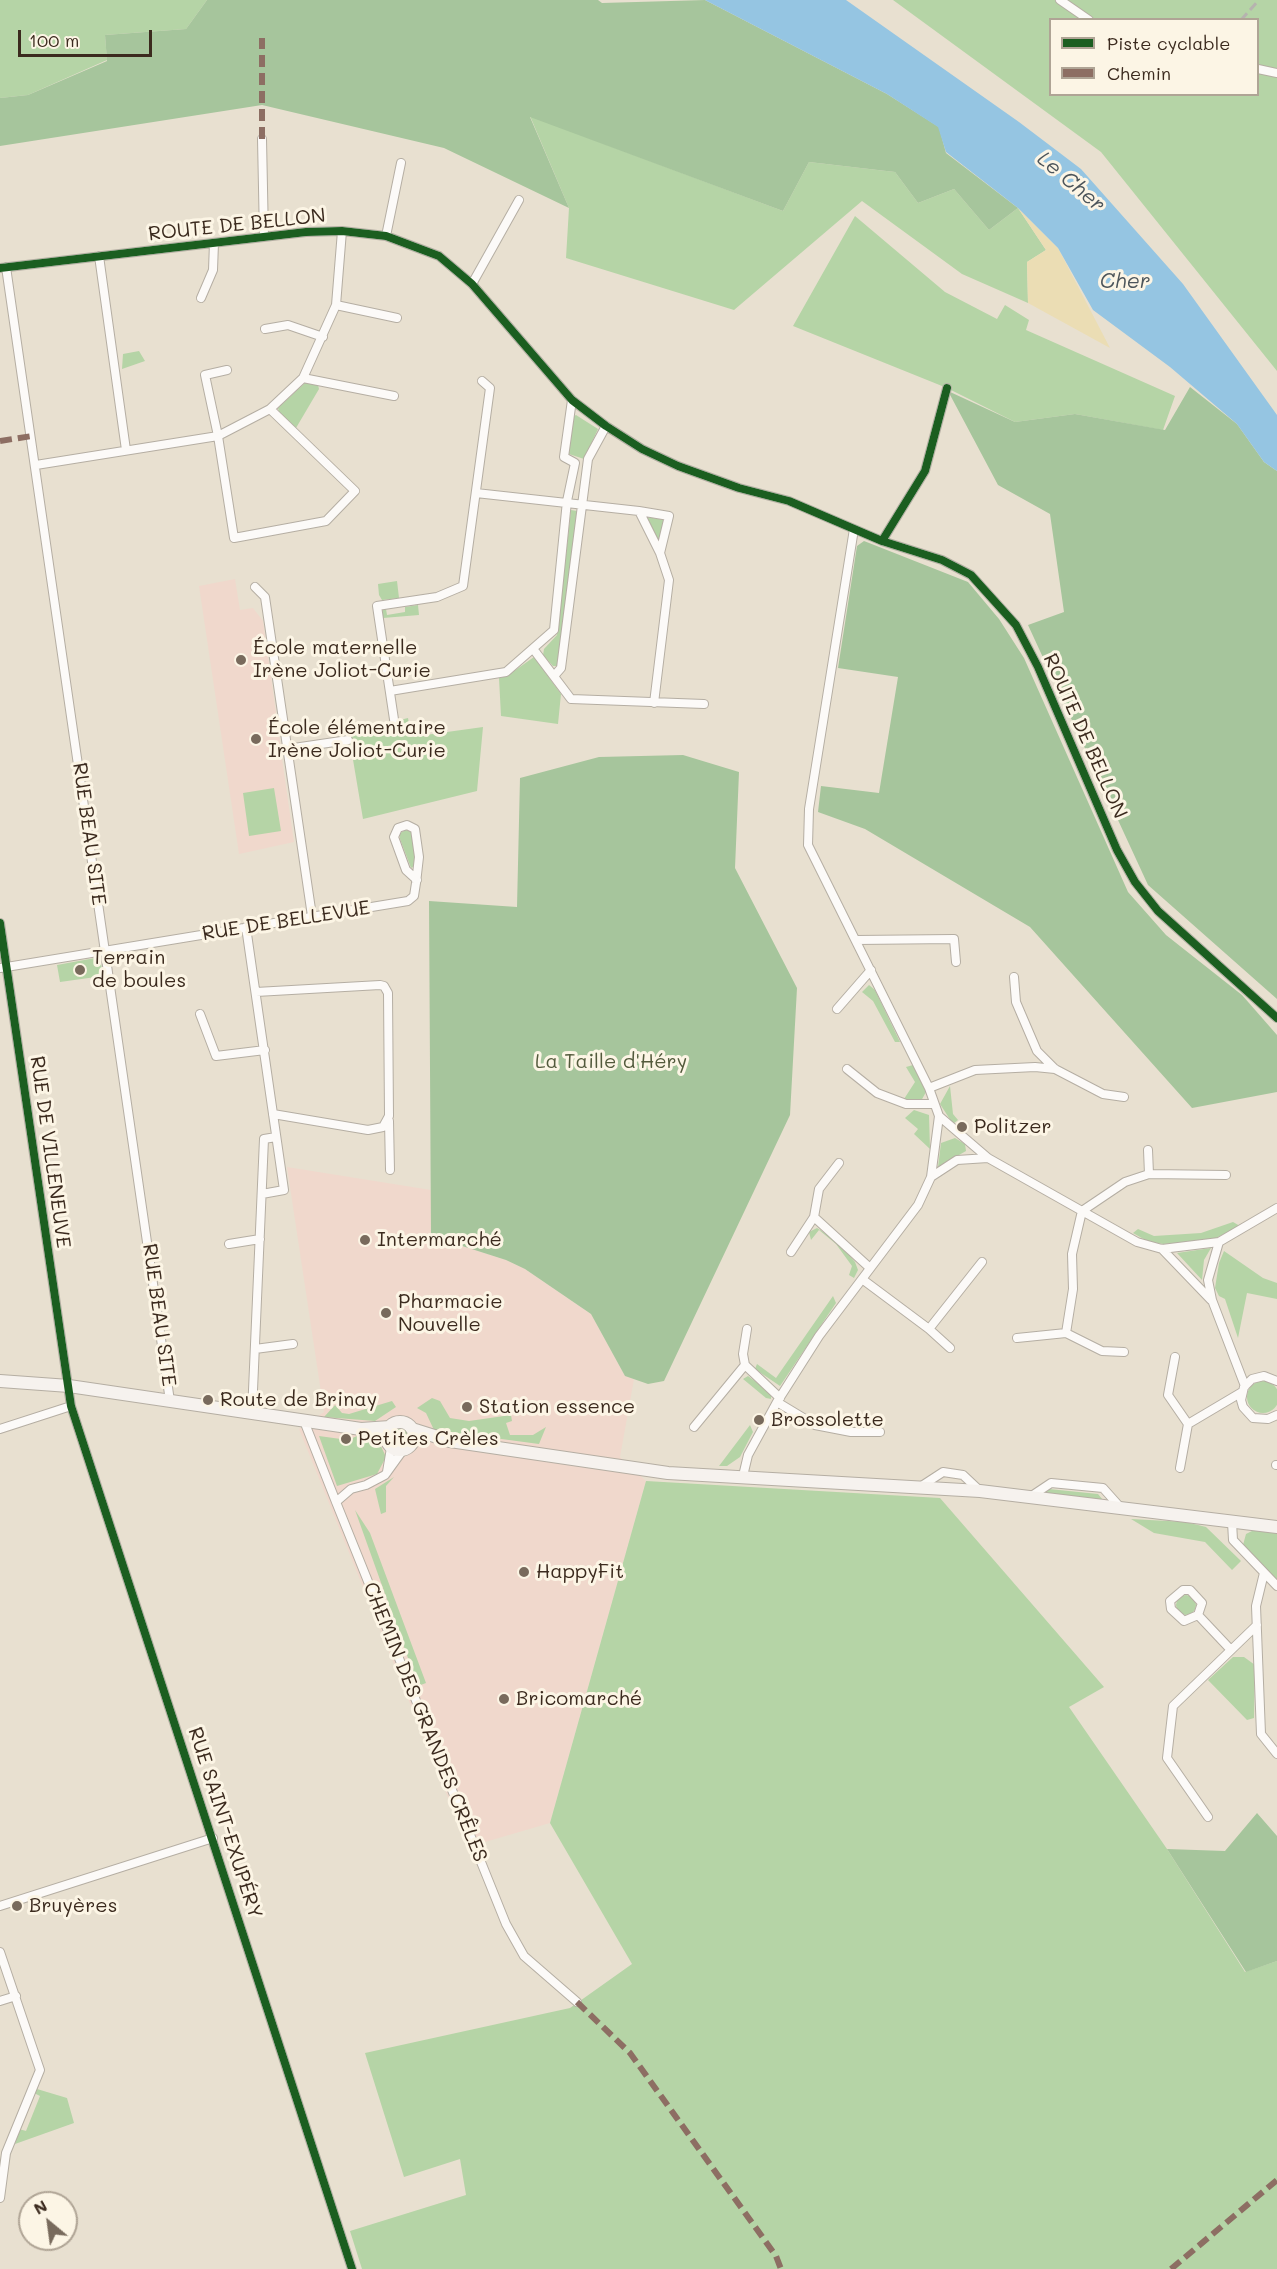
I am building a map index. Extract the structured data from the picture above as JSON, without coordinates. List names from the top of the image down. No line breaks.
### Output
{"streets":{"street":["ROUTE DE BELLON","RUE BEAU SITE","RUE DE BELLEVUE","RUE DE VILLENEUVE","CHEMIN DES GRANDES CRÊLES","RUE SAINT-EXUPÉRY"]},"crossings":[["ROUTE DE BELLON","RUE BEAU SITE"],["RUE BEAU SITE","RUE DE BELLEVUE"],["RUE DE BELLEVUE","RUE DE VILLENEUVE"],["RUE DE VILLENEUVE","RUE SAINT-EXUPÉRY"]],"water":["Le Cher","Cher"],"parks":["La Taille d'Héry"],"places":["École maternelle Irène Joliot-Curie","École élémentaire Irène Joliot-Curie","Terrain de boules","Politzer","Intermarché","Pharmacie Nouvelle","Route de Brinay","Station essence","Brossolette","Petites Crèles","HappyFit","Bricomarché","Bruyères"],"legend":["Piste cyclable","Chemin"],"scale_bar":"100 m","north":"top left"}
